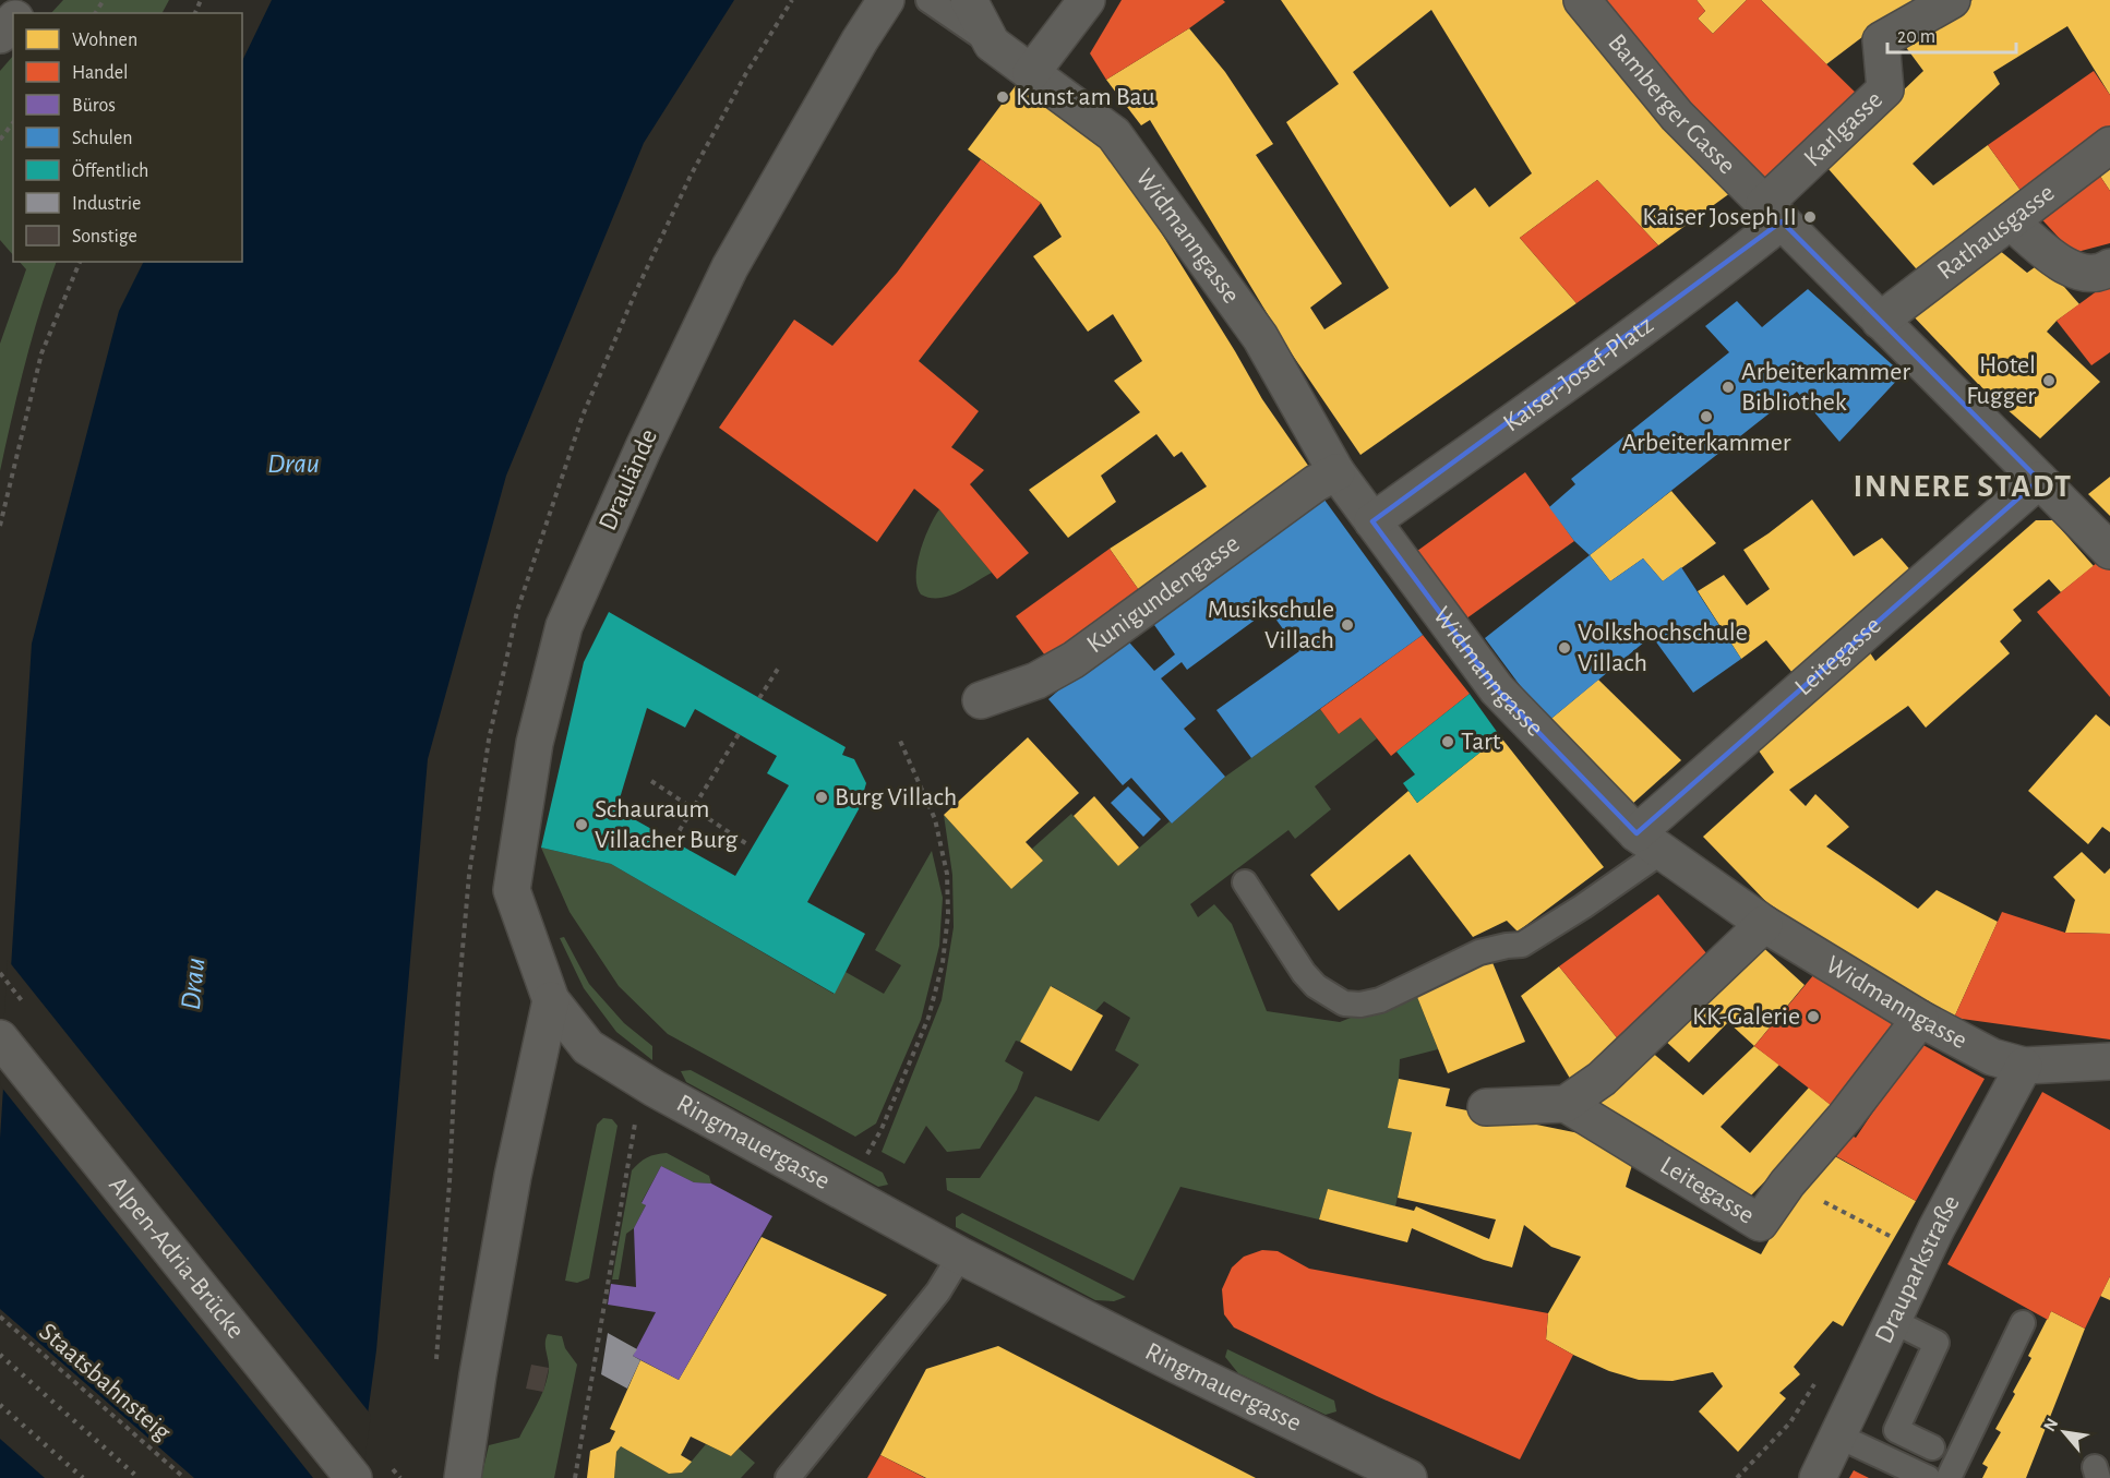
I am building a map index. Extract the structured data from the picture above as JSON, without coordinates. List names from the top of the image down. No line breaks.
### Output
{"streets":{"street":["Bamberger Gasse","Karlgasse","Rathausgasse","Widmanngasse","Kaiser-Josef-Platz","Draulände","Kunigundengasse","Leitegasse","Ringmauergasse","Alpen-Adria-Brücke","Drauparkstraße"],"path":["Staatsbahnsteig"]},"crossings":[["Bamberger Gasse","Karlgasse"],["Bamberger Gasse","Rathausgasse"],["Bamberger Gasse","Kaiser-Josef-Platz"],["Bamberger Gasse","Leitegasse"],["Karlgasse","Kaiser-Josef-Platz"],["Widmanngasse","Kaiser-Josef-Platz"],["Widmanngasse","Kunigundengasse"],["Widmanngasse","Leitegasse"],["Widmanngasse","Drauparkstraße"],["Draulände","Ringmauergasse"]],"districts":["INNERE STADT"],"water":["Drau"],"places":["Kunst am Bau","Kaiser Joseph II","Hotel Fugger","Arbeiterkammer Bibliothek","Arbeiterkammer","Musikschule Villach","Volkshochschule Villach","Tart","Burg Villach","Schauraum Villacher Burg","KK-Galerie"],"legend":["Wohnen","Handel","Büros","Schulen","Öffentlich","Industrie","Sonstige"],"scale_bar":"20 m","north":"top left"}
